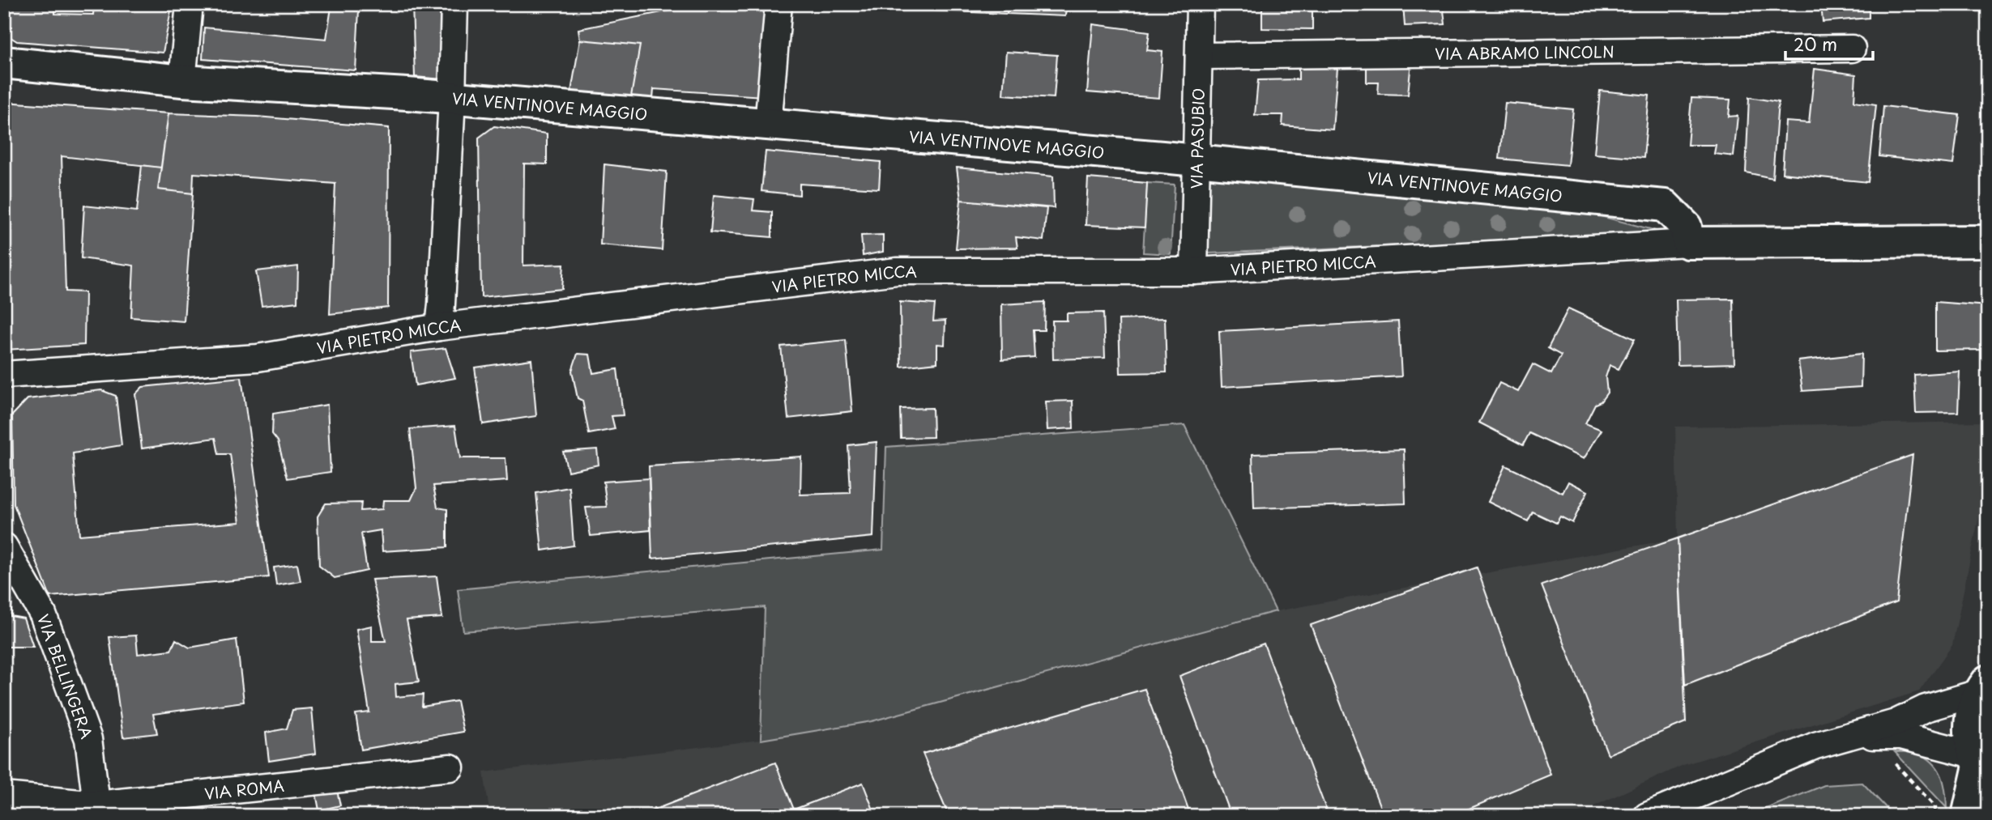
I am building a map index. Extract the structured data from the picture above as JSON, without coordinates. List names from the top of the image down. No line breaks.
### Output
{"streets":{"street":["VIA ABRAMO LINCOLN","VIA VENTINOVE MAGGIO","VIA PASUBIO","VIA PIETRO MICCA","VIA BELLINGERA","VIA ROMA"]},"crossings":[["VIA ABRAMO LINCOLN","VIA PASUBIO"],["VIA VENTINOVE MAGGIO","VIA PASUBIO"],["VIA VENTINOVE MAGGIO","VIA PIETRO MICCA"],["VIA PASUBIO","VIA PIETRO MICCA"],["VIA BELLINGERA","VIA ROMA"]],"scale_bar":"20 m"}
